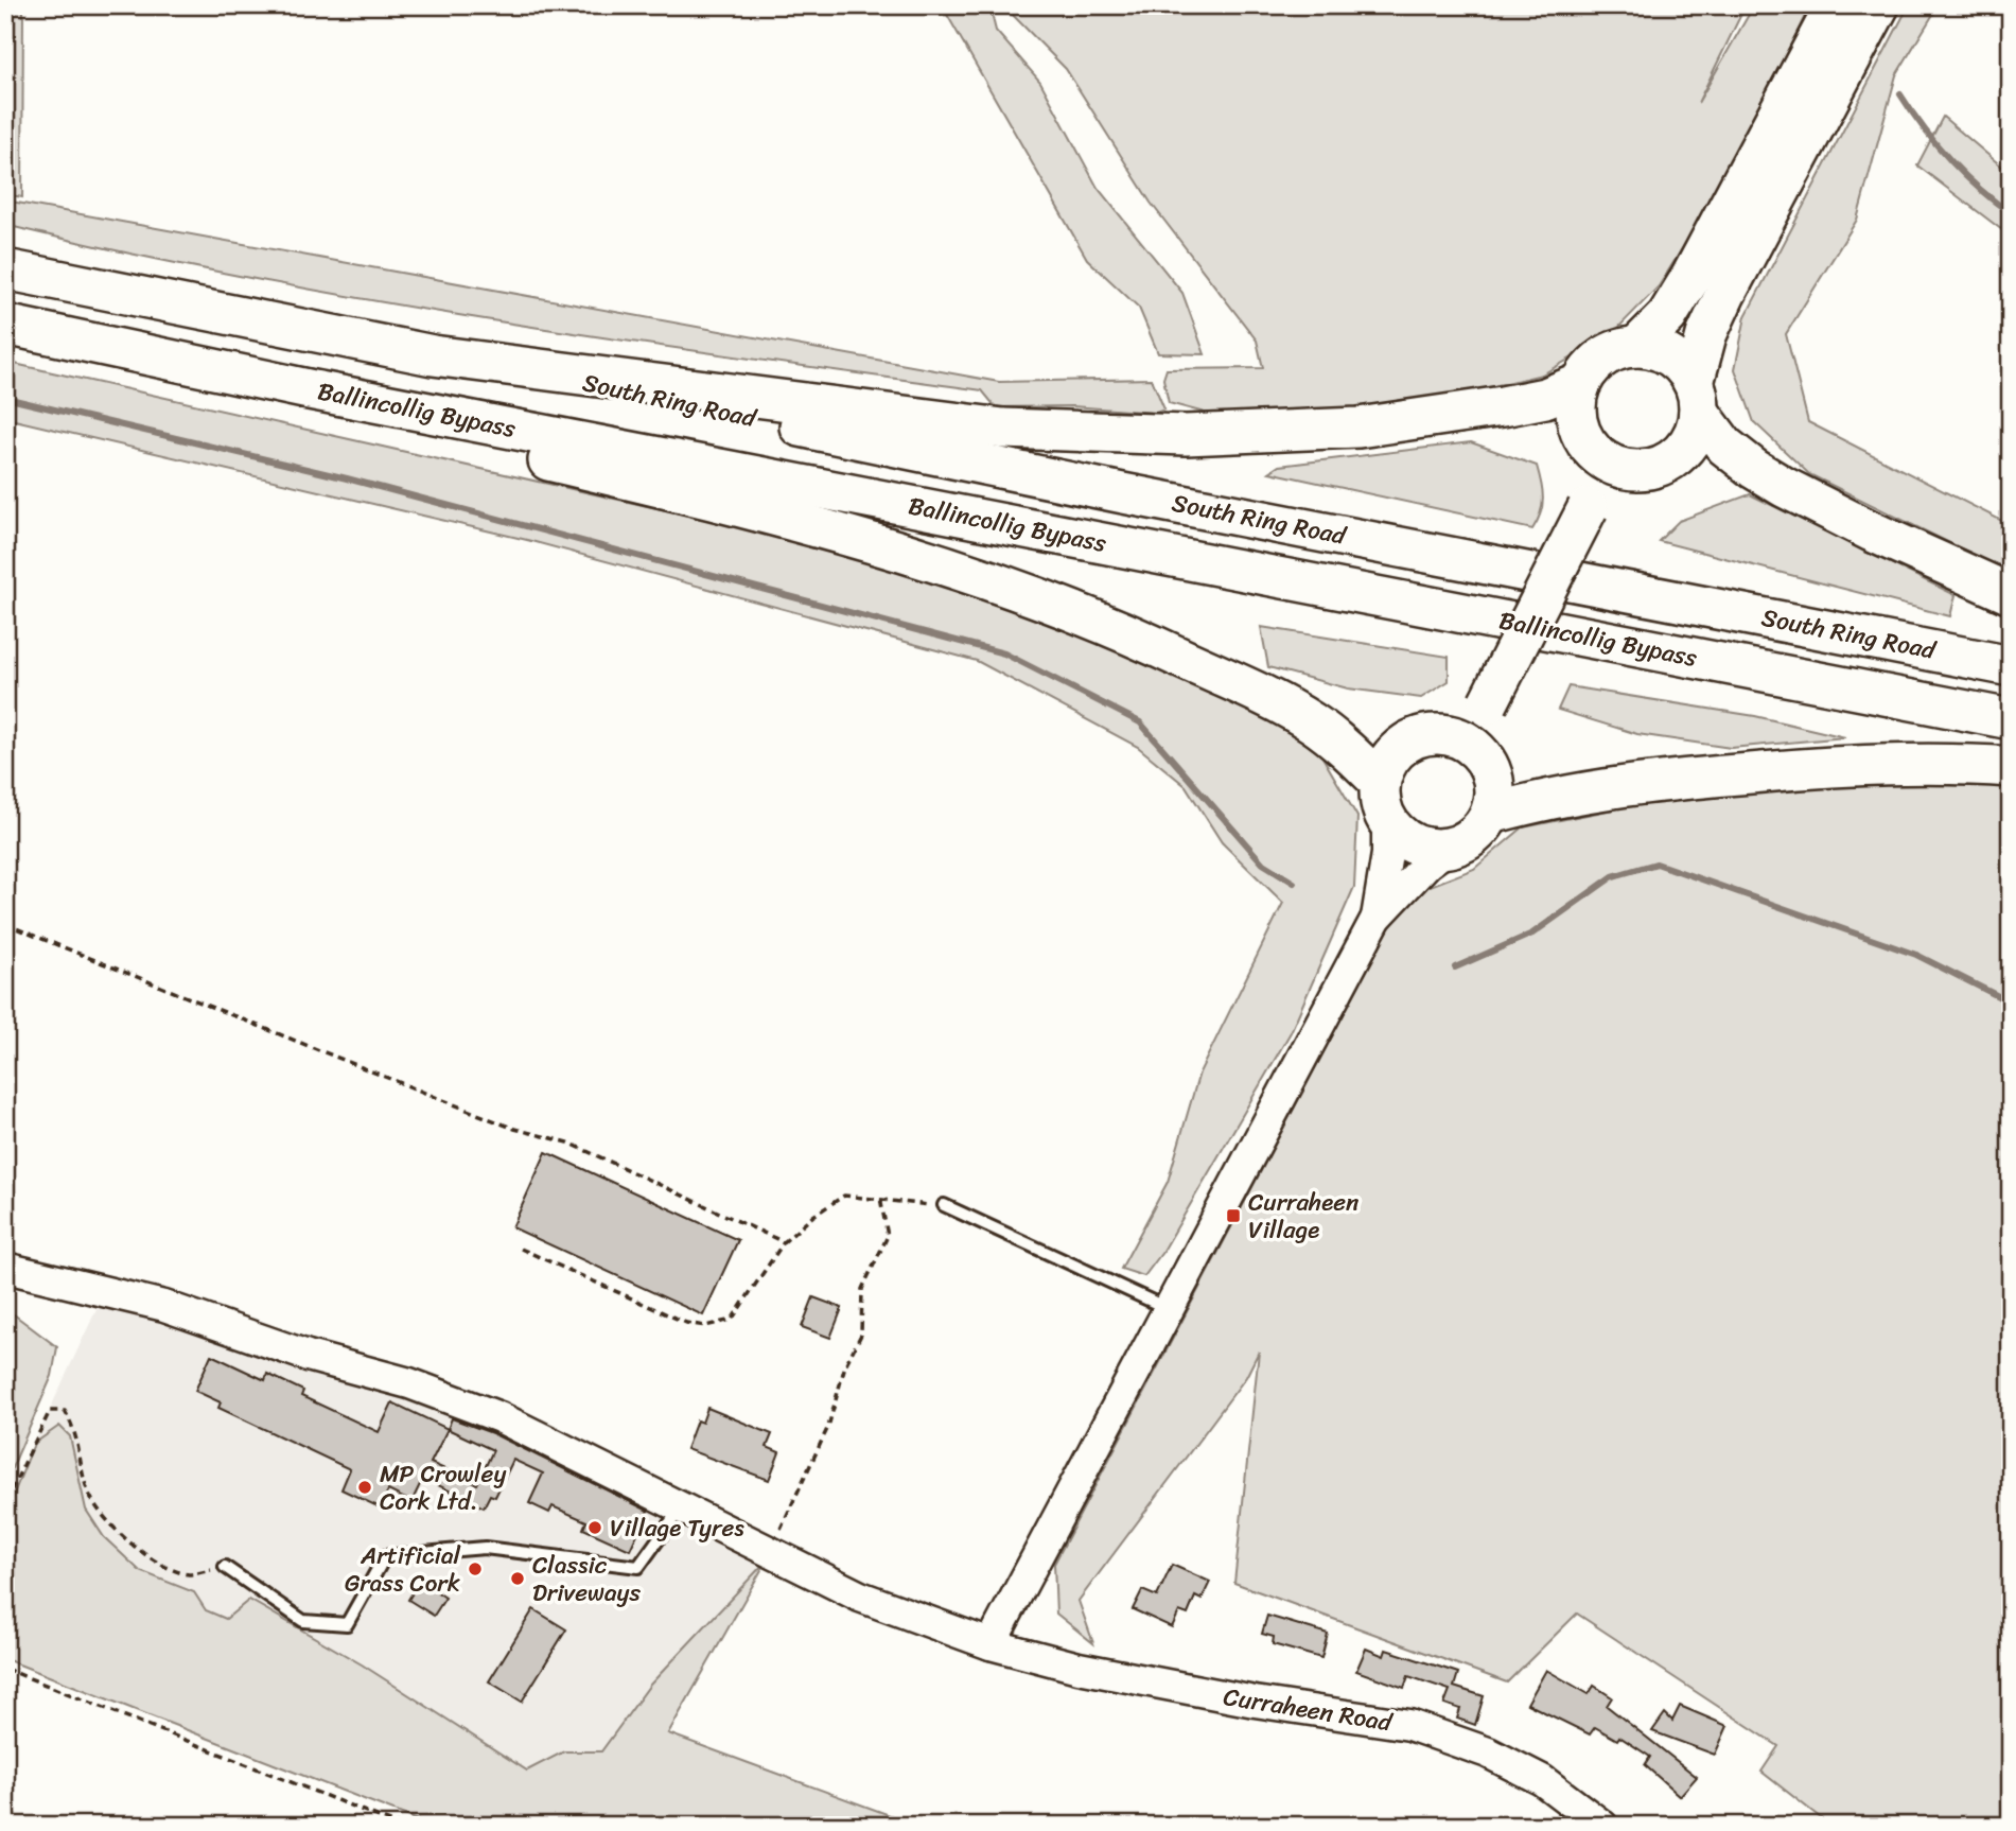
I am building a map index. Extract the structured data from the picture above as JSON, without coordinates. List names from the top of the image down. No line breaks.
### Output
{"streets":{"highway":["South Ring Road","Ballincollig Bypass"],"street":["Curraheen Road"]},"places":{"transit":["Curraheen Village"],"other":["MP Crowley Cork Ltd.","Village Tyres","Artificial Grass Cork","Classic Driveways"]}}
